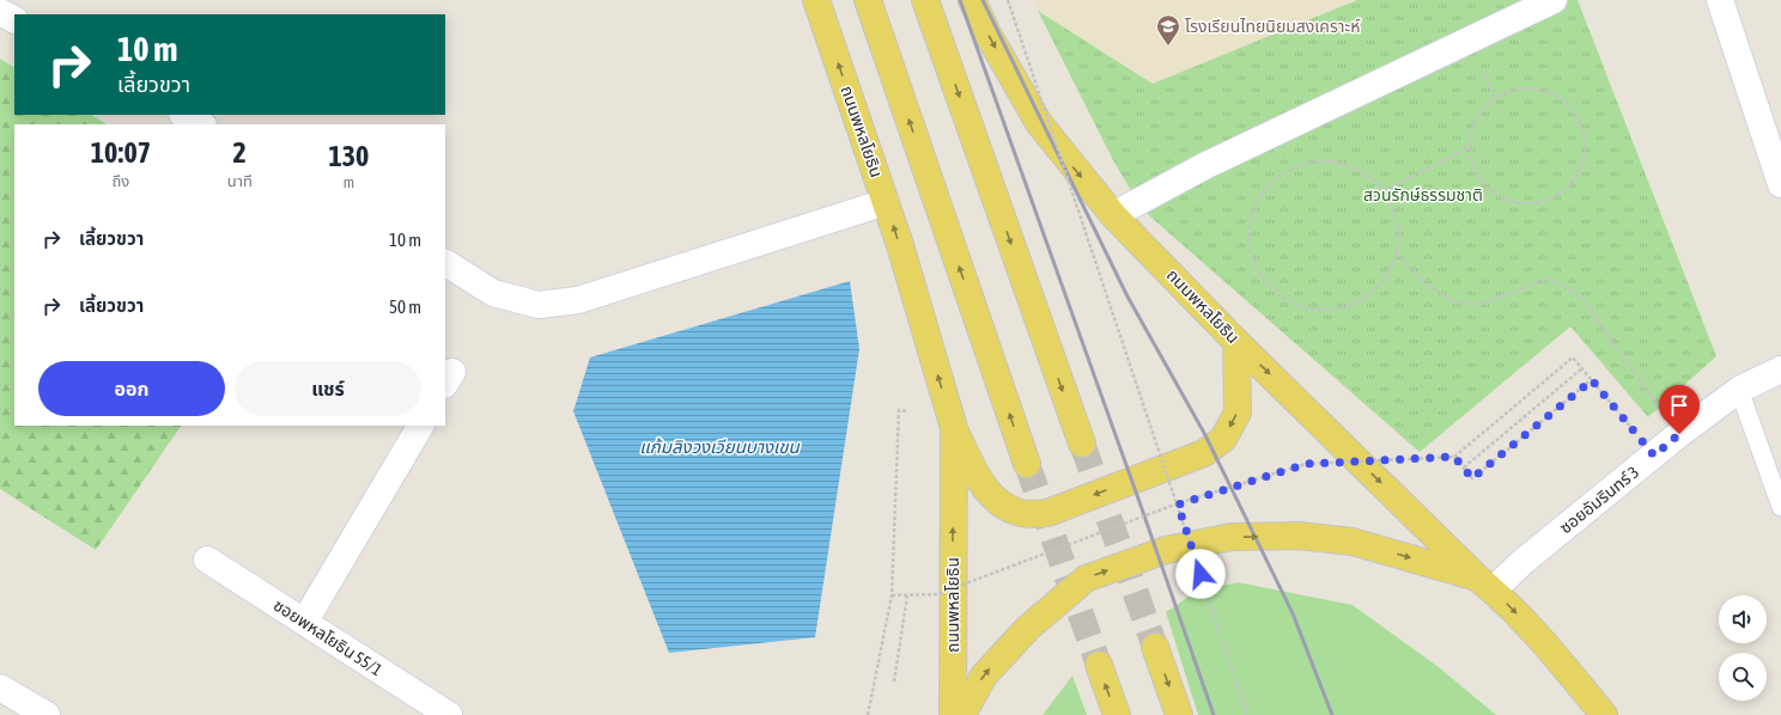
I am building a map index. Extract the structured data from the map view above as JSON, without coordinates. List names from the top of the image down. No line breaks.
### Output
{"streets":{"main road":["ถนนพหลโยธิน"],"street":["ซอยอัมรินทร์ 3","ซอยพหลโยธิน 55/1"]},"crossings":[["ถนนพหลโยธิน","ซอยอัมรินทร์ 3"]],"water":["แก้มลิงวงเวียนบางเขน"],"parks":["สวนรักษ์ธรรมชาติ"],"places":{"school or university":["โรงเรียนไทยนิยมสงเคราะห์"]},"page":{"turn":["10 m","เลี้ยวขวา"],"eta":["10:07","ถึง","2","นาที","130","m"],"list":[{"name":"เลี้ยวขวา","value":"10 m"},{"name":"เลี้ยวขวา","value":"50 m"}],"buttons":["ออก","แชร์"]}}
